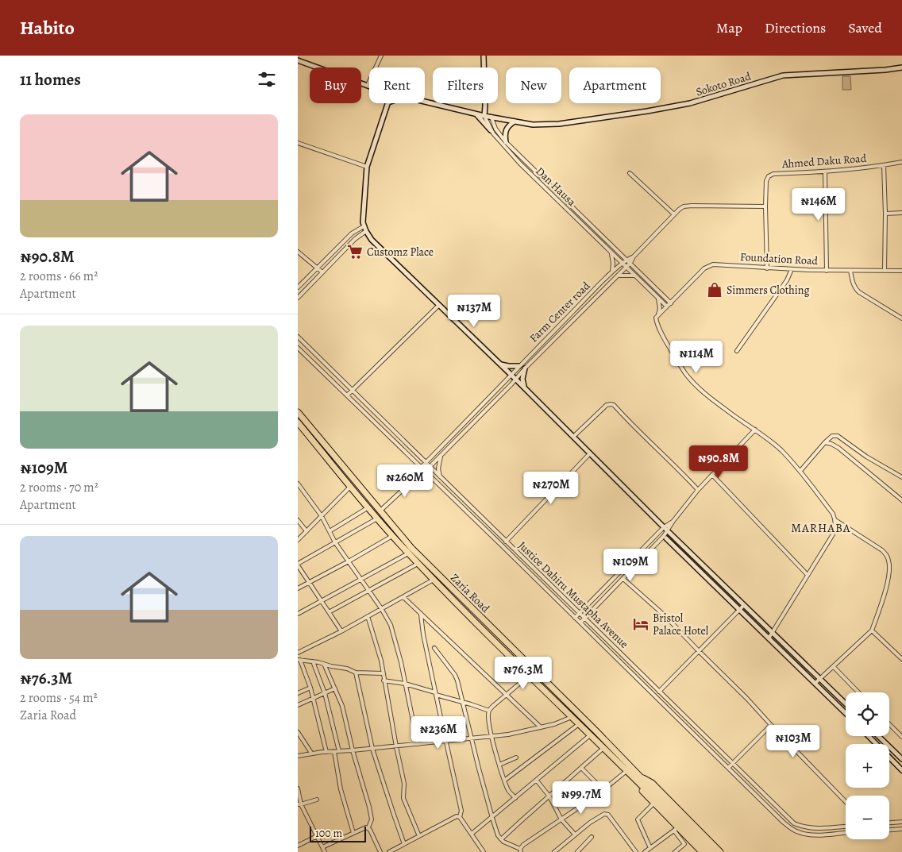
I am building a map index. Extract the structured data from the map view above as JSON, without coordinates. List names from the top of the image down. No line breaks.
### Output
{"streets":{"highway":["Zaria Road"],"street":["Sokoto Road","Ahmed Daku Road","Dan Hausa","Foundation Road","Farm Center road","Justice Dahiru Mustapha Avenue"]},"crossings":[["Sokoto Road","Dan Hausa"],["Ahmed Daku Road","Foundation Road"],["Dan Hausa","Foundation Road"],["Dan Hausa","Farm Center road"],["Farm Center road","Zaria Road"],["Farm Center road","Justice Dahiru Mustapha Avenue"]],"districts":["MARHABA"],"places":{"supermarket":["Customz Place"],"shop":["Simmers Clothing"],"hotel":["Bristol Palace Hotel"]},"scale_bar":"100 m","page":{"header":"Habito","nav":["Map","Directions","Saved"],"heading":"11 homes","chip":["Buy","Rent","Filters","New","Apartment"],"list":[{"name":"₦90.8M","note":"2 rooms · 66 m² · Apartment"},{"name":"₦109M","note":"2 rooms · 70 m² · Apartment"},{"name":"₦76.3M","note":"2 rooms · 54 m² · Zaria Road"}],"price":["₦146M","₦137M","₦114M","₦90.8M","₦260M","₦270M","₦109M","₦76.3M","₦236M","₦103M","₦99.7M"],"map_buttons":["+","−"],"scale":"100 m"}}
